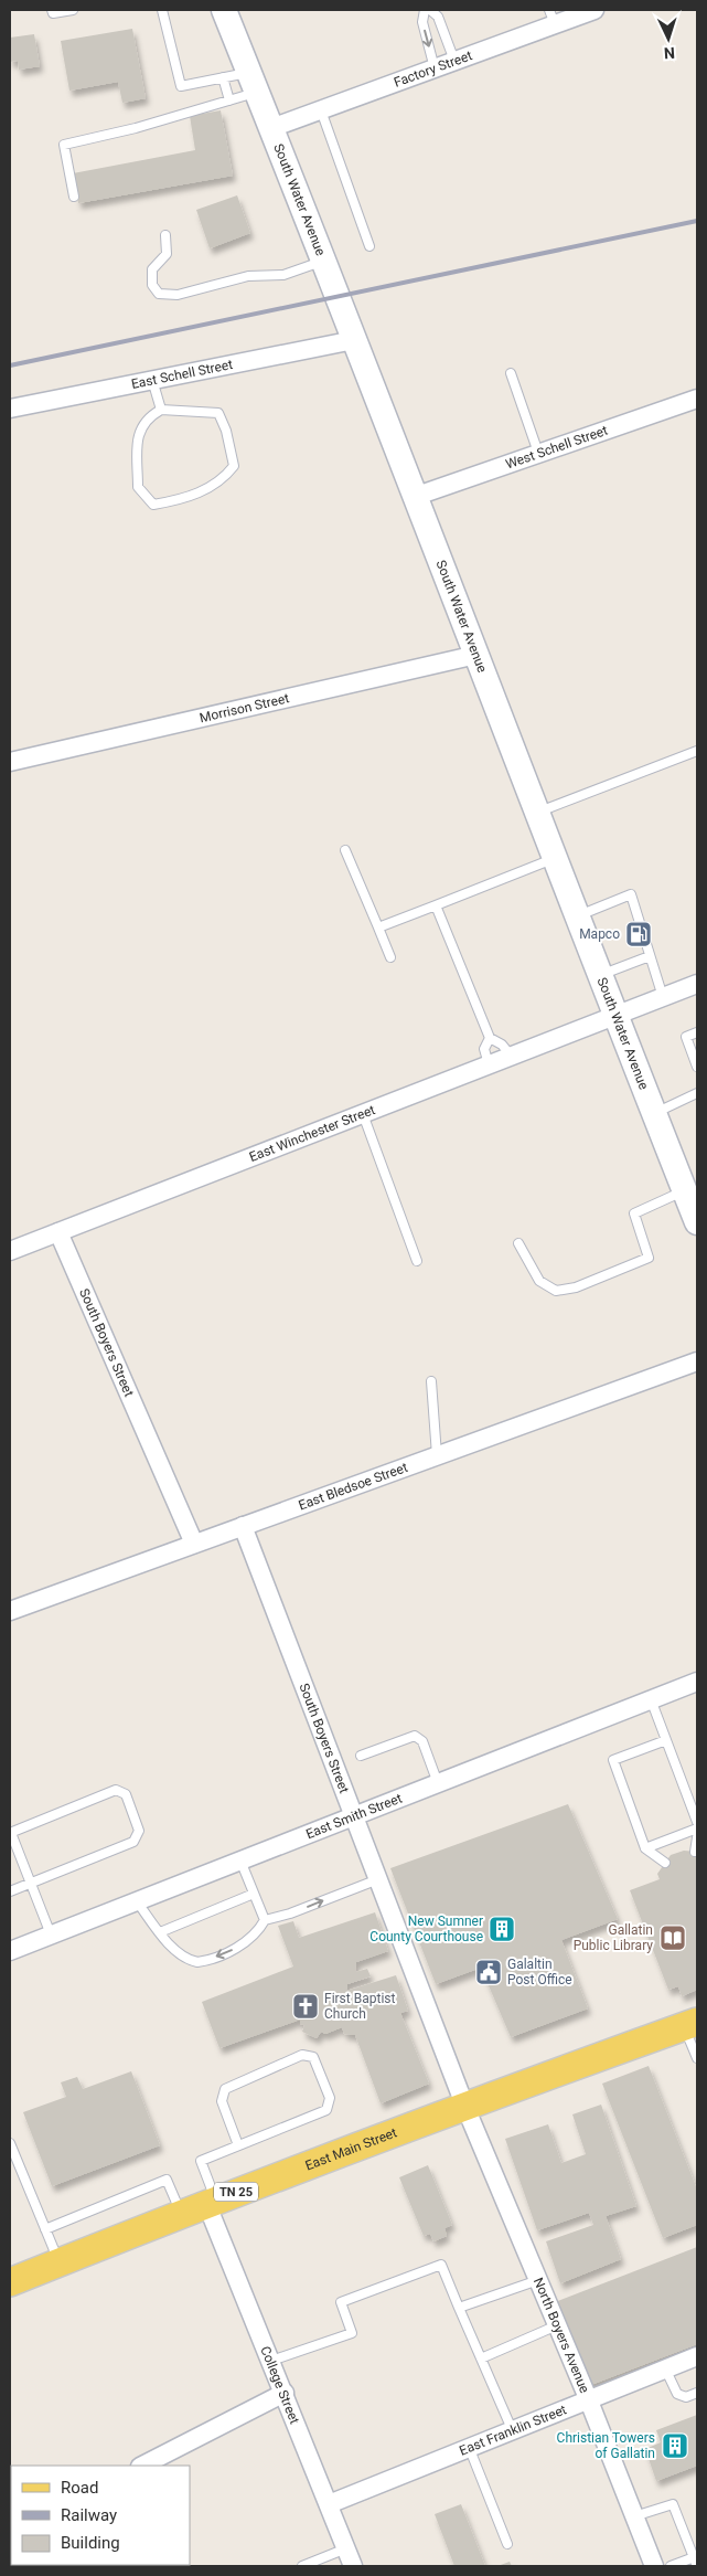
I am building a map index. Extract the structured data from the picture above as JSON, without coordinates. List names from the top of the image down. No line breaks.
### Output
{"streets":{"main road":["South Water Avenue","East Main Street","TN 25"],"street":["Factory Street","East Schell Street","West Schell Street","Morrison Street","East Winchester Street","South Boyers Street","East Bledsoe Street","East Smith Street","North Boyers Avenue","College Street","East Franklin Street"]},"crossings":[["Factory Street","South Water Avenue"],["South Water Avenue","East Schell Street"],["South Water Avenue","West Schell Street"],["South Water Avenue","Morrison Street"],["South Water Avenue","East Winchester Street"],["East Winchester Street","South Boyers Street"],["South Boyers Street","East Bledsoe Street"],["South Boyers Street","East Smith Street"],["South Boyers Street","East Main Street"],["South Boyers Street","North Boyers Avenue"],["East Main Street","North Boyers Avenue"],["East Main Street","College Street"],["North Boyers Avenue","East Franklin Street"],["College Street","East Franklin Street"]],"places":{"fuel station":["Mapco"],"building":["New Sumner County Courthouse","Christian Towers of Gallatin"],"library":["Gallatin Public Library"],"public building":["Galaltin Post Office"],"church":["First Baptist Church"]},"legend":["Road","Railway","Building"],"north":"bottom"}
